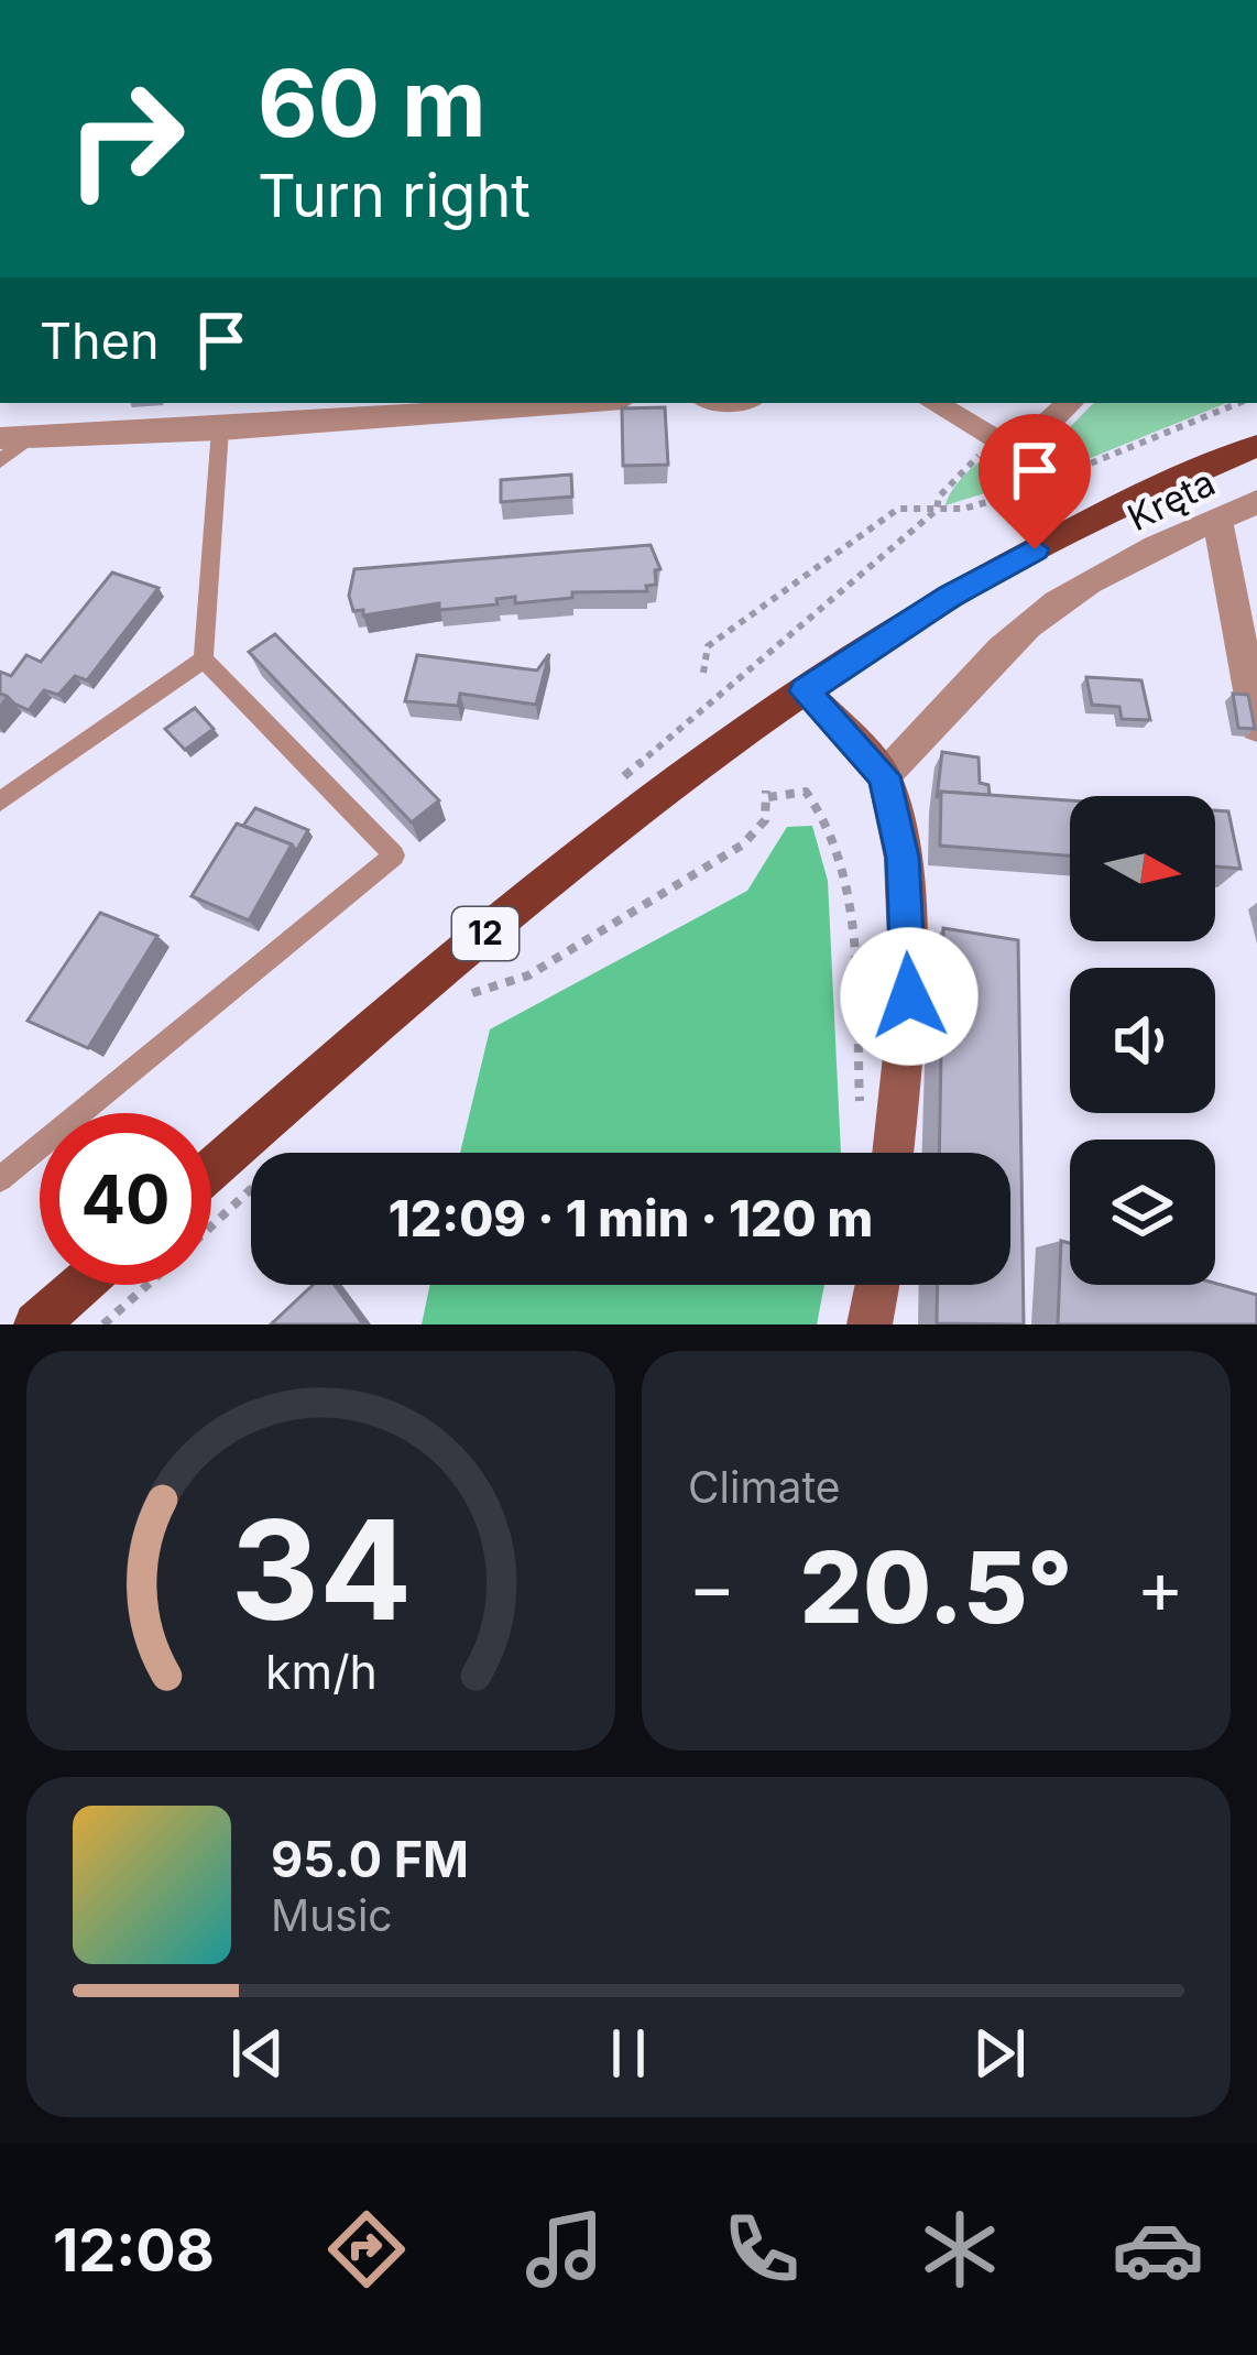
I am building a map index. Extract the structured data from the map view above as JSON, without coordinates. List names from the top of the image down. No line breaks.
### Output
{"streets":{"main road":["12"],"street":["Kręta"]},"north":"right","page":{"turn":["60 m","Turn right"],"then":"Then","limit":"40","trip":"12:09 · 1 min · 120 m","tile":"Climate","heat":["−","20.5°","+"],"song":["95.0 FM","Music"],"tabs":"12:08","gauge":["34","km/h"]}}
